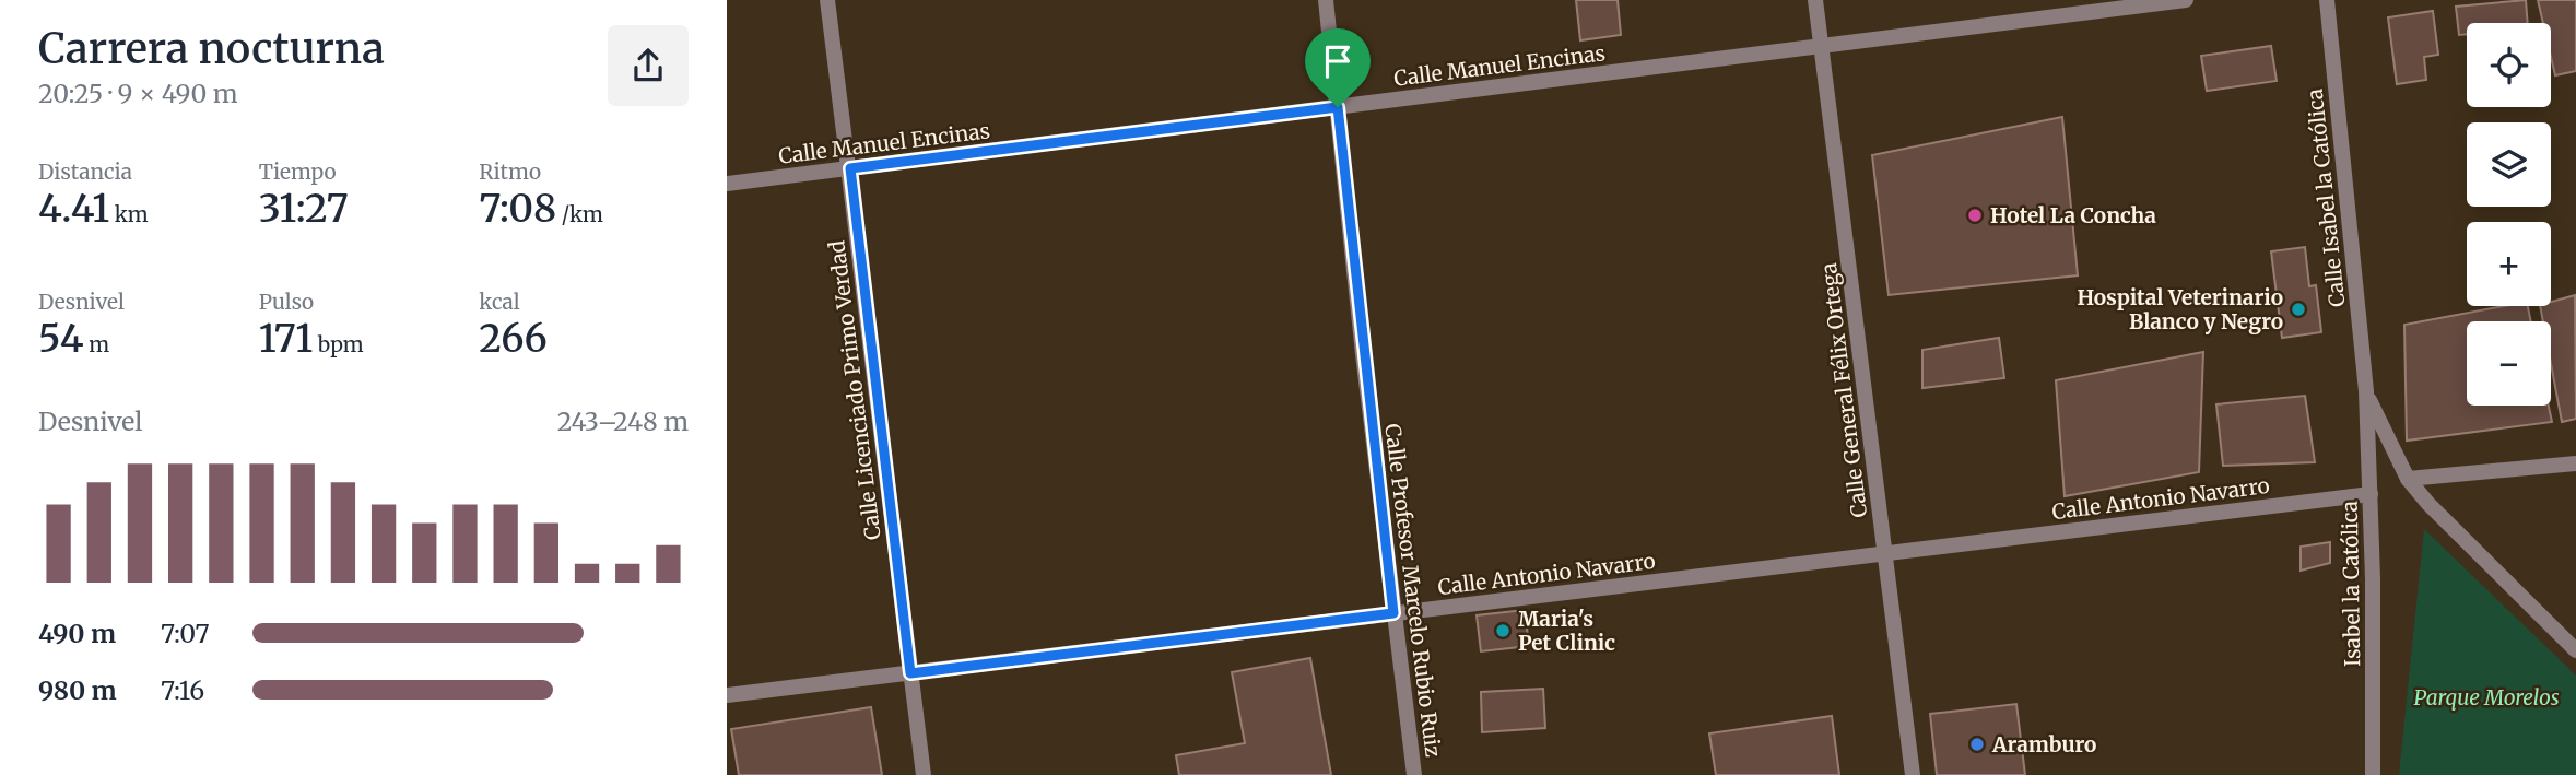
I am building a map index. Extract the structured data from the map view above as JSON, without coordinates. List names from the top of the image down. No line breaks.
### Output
{"streets":{"street":["Calle Manuel Encinas","Calle Isabel la Católica","Calle Licenciado Primo Verdad","Calle General Félix Ortega","Calle Antonio Navarro","Isabel la Católica","Calle Profesor Marcelo Rubio Ruiz"]},"crossings":[["Calle Manuel Encinas","Calle Licenciado Primo Verdad"],["Calle Manuel Encinas","Calle General Félix Ortega"],["Calle Manuel Encinas","Calle Profesor Marcelo Rubio Ruiz"],["Calle Isabel la Católica","Isabel la Católica"],["Calle Licenciado Primo Verdad","Calle Antonio Navarro"],["Calle General Félix Ortega","Calle Antonio Navarro"],["Calle Antonio Navarro","Isabel la Católica"],["Calle Antonio Navarro","Calle Profesor Marcelo Rubio Ruiz"]],"parks":["Parque Morelos"],"places":["Hotel La Concha","Hospital Veterinario Blanco y Negro","Maria's Pet Clinic","Aramburo"],"page":{"heading":["Carrera nocturna","20:25 · 9 × 490 m"],"map_buttons":["+","−"],"stats":[["Distancia","4.41 km"],["Tiempo","31:27"],["Ritmo","7:08 /km"],["Desnivel","54 m"],["Pulso","171 bpm"],["kcal","266"]],"chart":["Desnivel","243–248 m"],"list":[{"name":"490 m","note":"7:07"},{"name":"980 m","note":"7:16"}]}}
